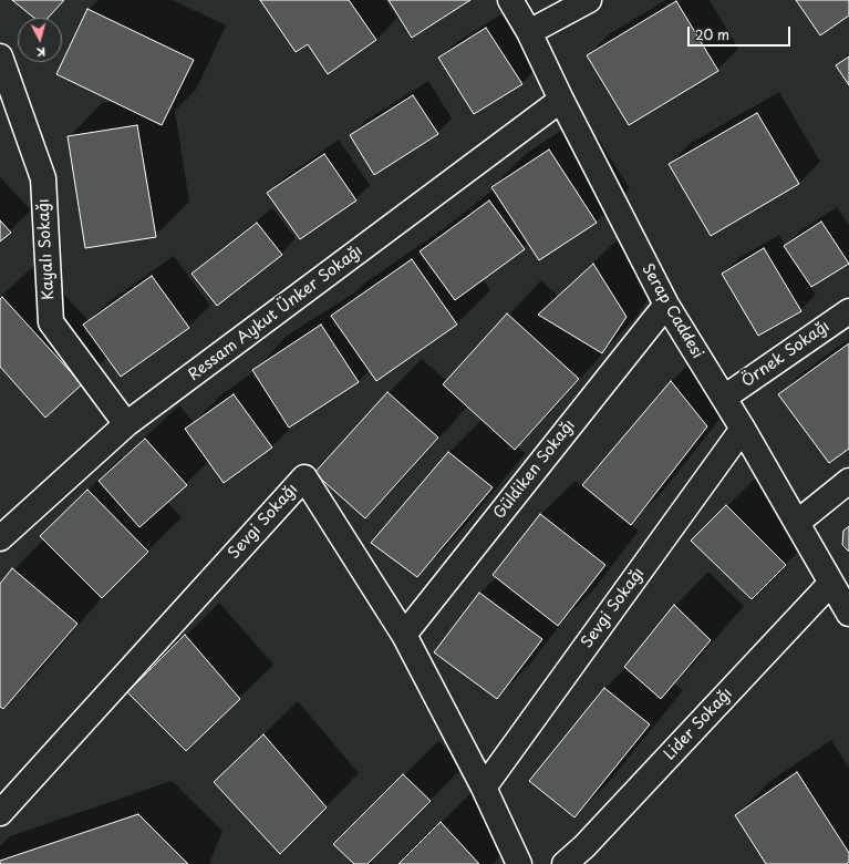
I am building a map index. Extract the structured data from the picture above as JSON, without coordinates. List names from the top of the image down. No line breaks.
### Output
{"streets":{"street":["Kayalı Sokağı","Serap Caddesi","Ressam Aykut Ünker Sokağı","Örnek Sokağı","Güldiken Sokağı","Sevgi Sokağı","Lider Sokağı"]},"crossings":[["Kayalı Sokağı","Ressam Aykut Ünker Sokağı"],["Serap Caddesi","Ressam Aykut Ünker Sokağı"],["Serap Caddesi","Örnek Sokağı"],["Serap Caddesi","Güldiken Sokağı"],["Serap Caddesi","Sevgi Sokağı"],["Serap Caddesi","Lider Sokağı"],["Güldiken Sokağı","Sevgi Sokağı"]],"scale_bar":"20 m","north":"bottom"}
